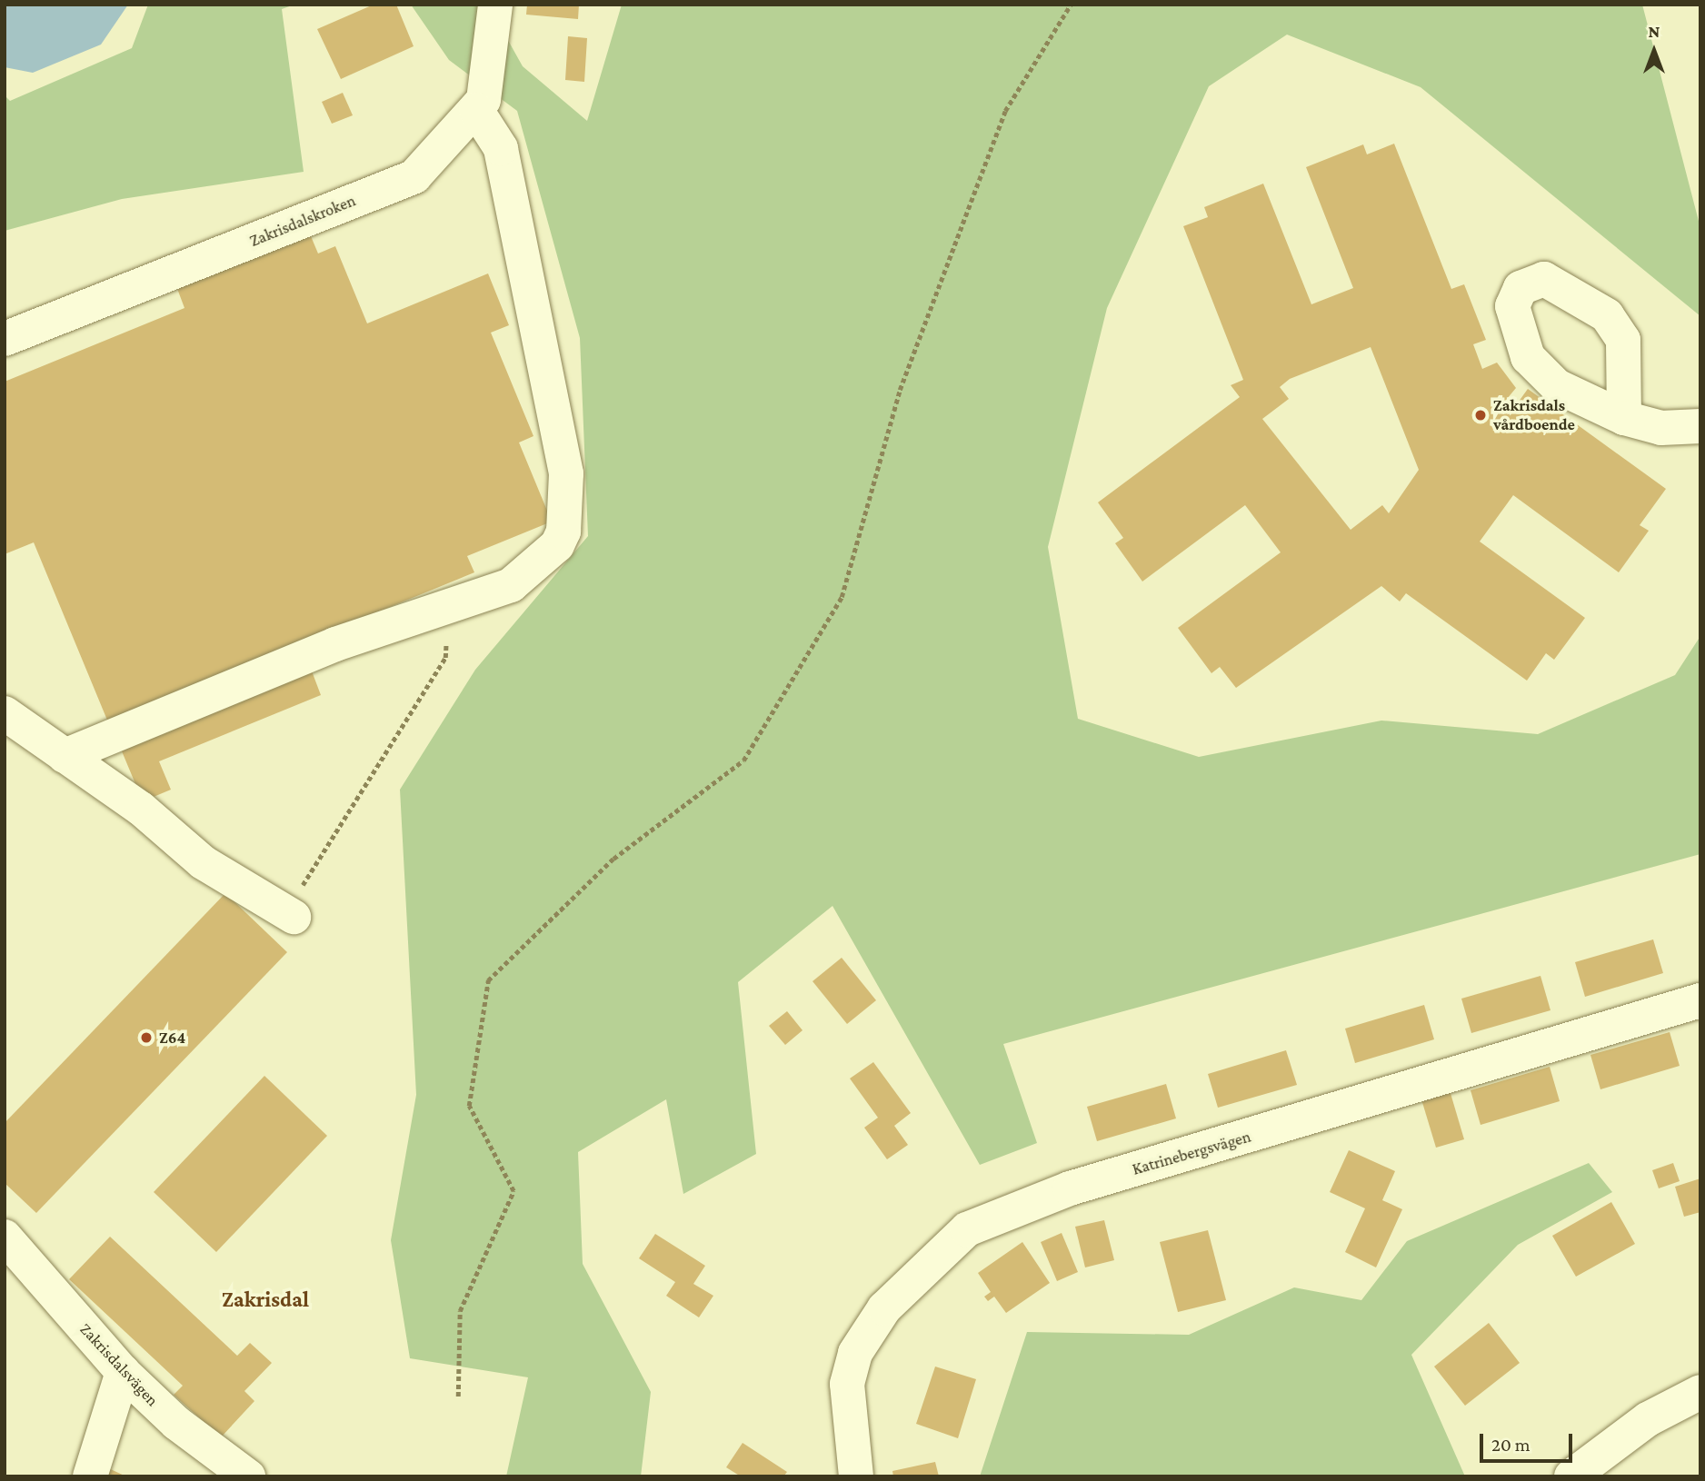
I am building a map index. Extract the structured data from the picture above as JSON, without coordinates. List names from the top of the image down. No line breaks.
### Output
{"streets":{"street":["Zakrisdalskroken","Katrinebergsvägen","Zakrisdalsvägen"]},"districts":["Zakrisdal"],"places":["Zakrisdals vårdboende","Z64"],"scale_bar":"20 m","north":"top"}
